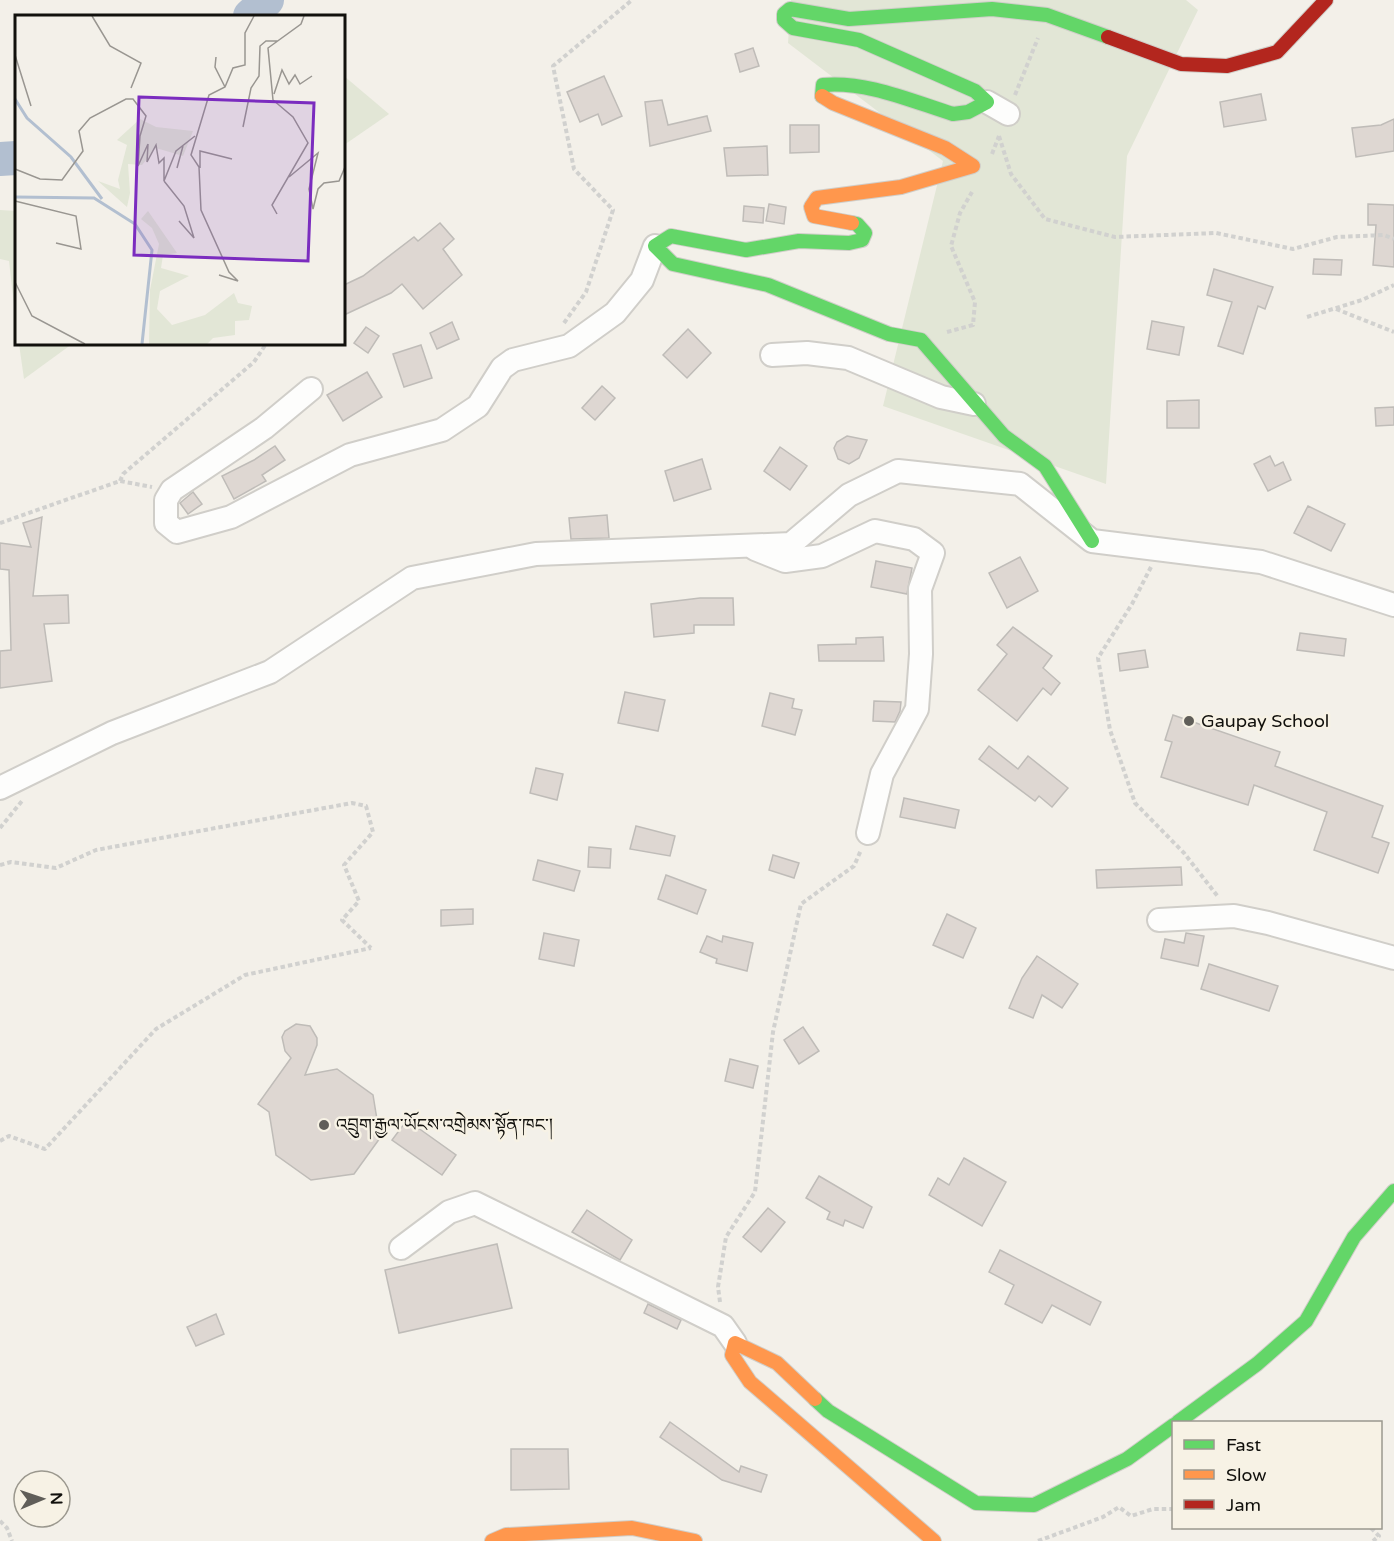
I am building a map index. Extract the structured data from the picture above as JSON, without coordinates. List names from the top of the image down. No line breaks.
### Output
{"places":["Gaupay School","འབྲུག་རྒྱལ་ཡོངས་འགྲེམས་སྟོན་ཁང་།"],"legend":["Fast","Slow","Jam"],"north":"right"}
